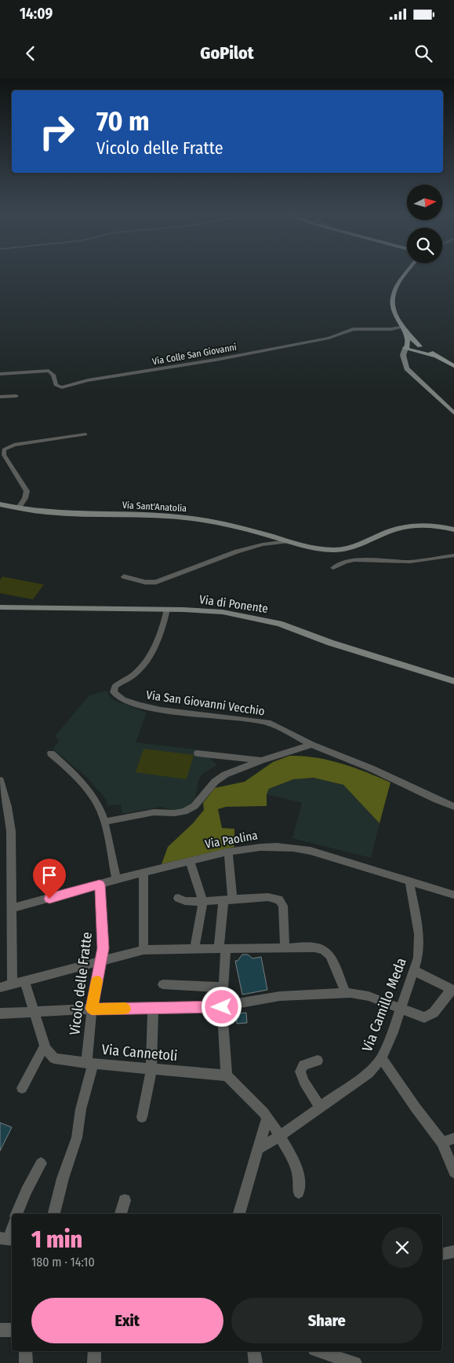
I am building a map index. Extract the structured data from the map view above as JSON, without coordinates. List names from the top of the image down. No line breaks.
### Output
{"streets":{"main road":["Via Sant'Anatolia","Via di Ponente"],"street":["Via Colle San Giovanni","Via San Giovanni Vecchio","Via Paolina","Vicolo delle Fratte","Via Camillo Meda","Via Cannetoli"]},"crossings":[["Via di Ponente","Via San Giovanni Vecchio"],["Via Paolina","Vicolo delle Fratte"],["Via Paolina","Via Camillo Meda"],["Vicolo delle Fratte","Via Cannetoli"]],"north":"right","page":{"status":"14:09","header":"GoPilot","turn":["70 m","Vicolo delle Fratte"],"heading":["1 min","180 m · 14:10"],"buttons":["Exit","Share"]}}
